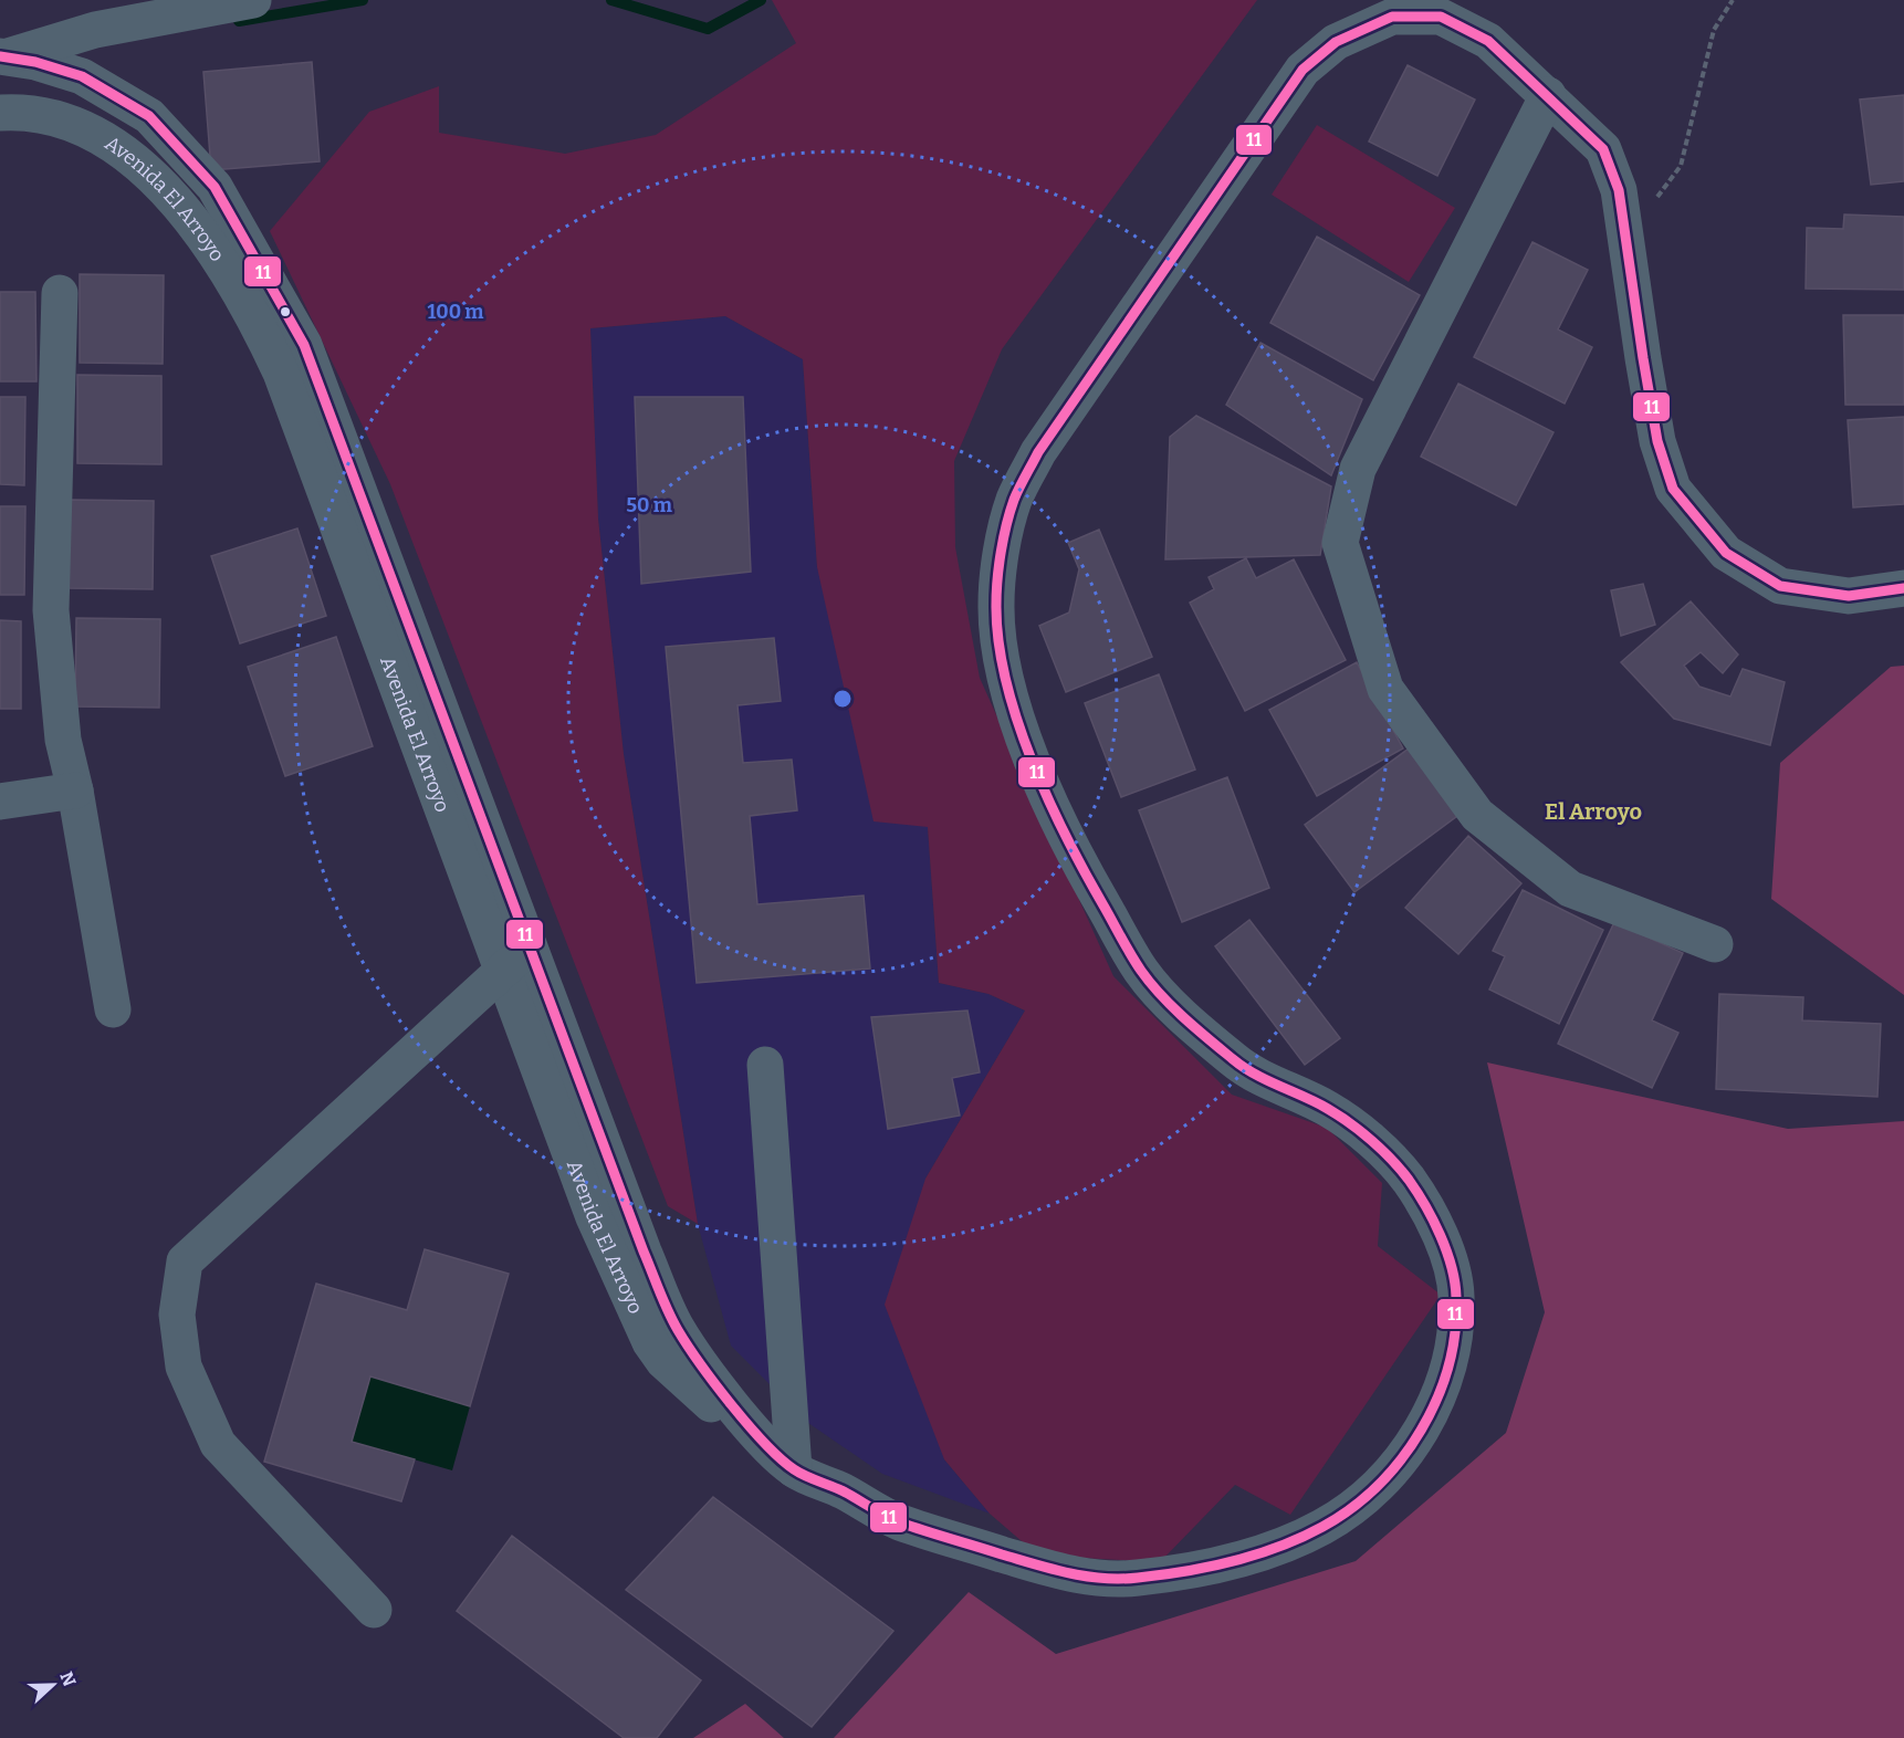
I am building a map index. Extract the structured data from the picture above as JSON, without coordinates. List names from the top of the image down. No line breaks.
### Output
{"streets":{"street":["Avenida El Arroyo"]},"districts":["El Arroyo"],"lines":["transit line 11"],"north":"right","rings":["100 m","50 m"]}
